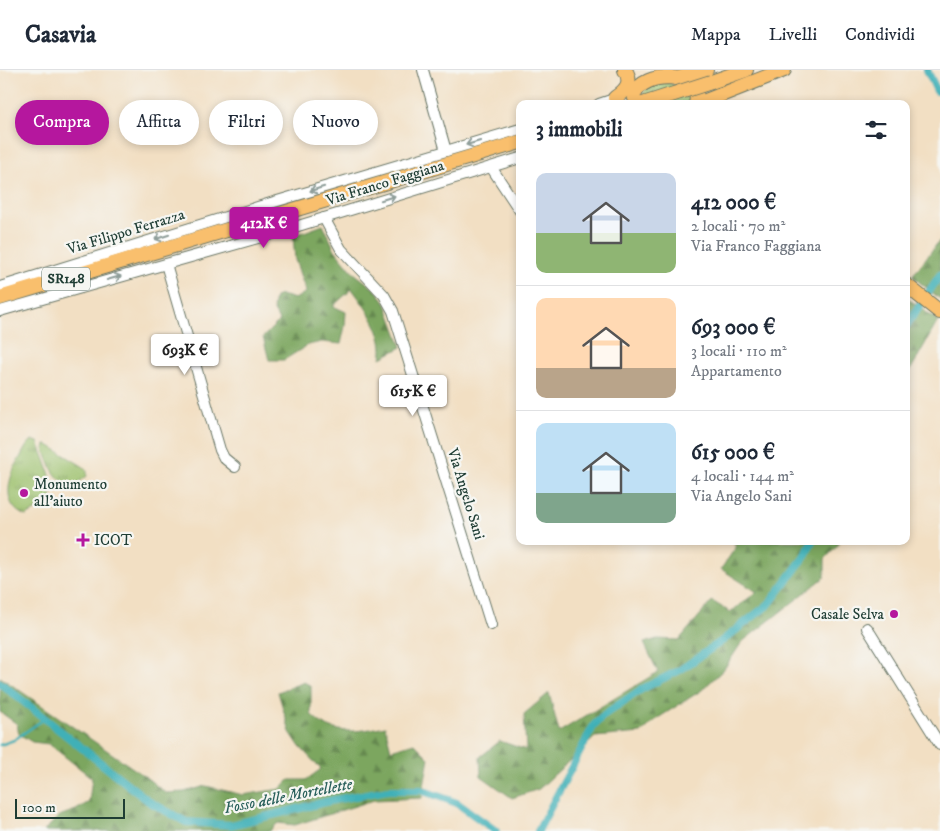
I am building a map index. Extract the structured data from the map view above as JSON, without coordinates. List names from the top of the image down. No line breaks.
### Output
{"streets":{"main road":["SR148"],"street":["Via Franco Faggiana","Via Filippo Ferrazza","Via Angelo Sani"]},"crossings":[["Via Franco Faggiana","Via Angelo Sani"]],"one_way":["Via Franco Faggiana","Via Filippo Ferrazza"],"water":["Fosso delle Mortellette"],"places":{"other":["Monumento all'aiuto","Casale Selva"],"health":["ICOT"]},"scale_bar":"100 m","page":{"header":"Casavia","nav":["Mappa","Livelli","Condividi"],"chip":["Compra","Affitta","Filtri","Nuovo"],"heading":"3 immobili","list":[{"name":"412 000 €","note":"2 locali · 70 m² · Via Franco Faggiana"},{"name":"693 000 €","note":"3 locali · 110 m² · Appartamento"},{"name":"615 000 €","note":"4 locali · 144 m² · Via Angelo Sani"}],"price":["412K €","693K €","615K €"],"scale":"100 m"}}
